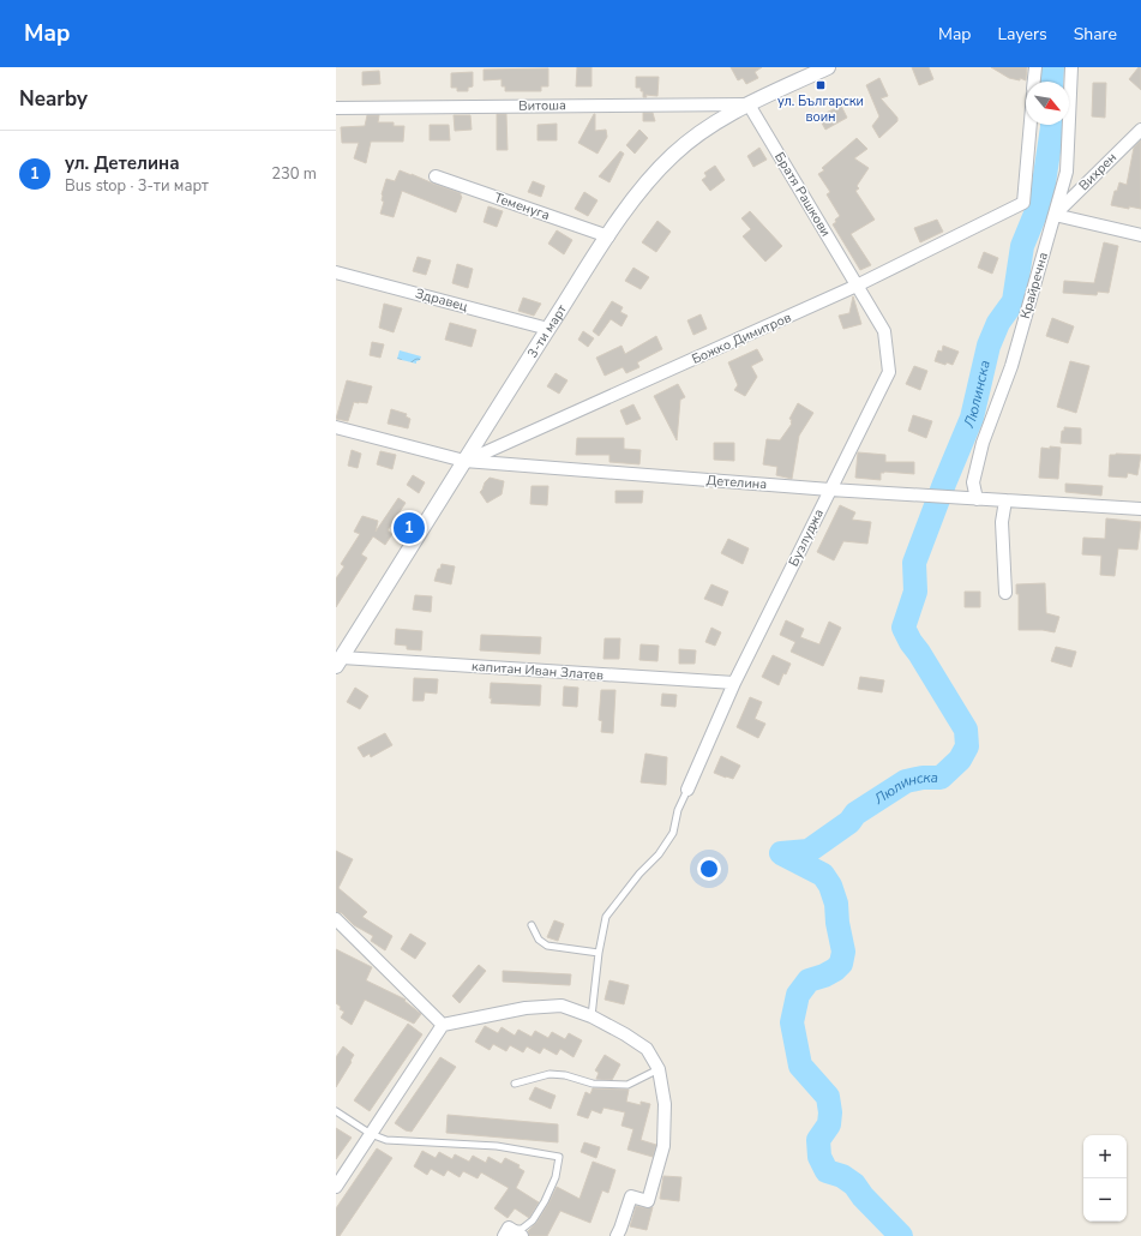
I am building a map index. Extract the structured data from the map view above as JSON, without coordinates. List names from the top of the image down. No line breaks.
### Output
{"streets":{"street":["Витоша","Вихрен","Братя Рашкови","Теменуга","Крайречна","Здравец","3-ти март","Божко Димитров","Детелина","Бузлуджа","капитан Иван Златев"]},"crossings":[["Витоша","Братя Рашкови"],["Витоша","3-ти март"],["Вихрен","Крайречна"],["Братя Рашкови","3-ти март"],["Братя Рашкови","Божко Димитров"],["Братя Рашкови","Бузлуджа"],["Теменуга","3-ти март"],["Крайречна","Детелина"],["Здравец","3-ти март"],["3-ти март","Божко Димитров"],["3-ти март","Детелина"],["3-ти март","капитан Иван Златев"],["Божко Димитров","Детелина"],["Божко Димитров","Бузлуджа"],["Детелина","Бузлуджа"],["Бузлуджа","капитан Иван Златев"]],"water":["Люлинска"],"places":{"transit":["ул. Български воин"]},"north":"bottom right","page":{"header":"Map","nav":["Map","Layers","Share"],"heading":"Nearby","list":[{"mark":"1","name":"ул. Детелина","note":"Bus stop · 3-ти март","value":"230 m"}],"pins":"1","map_buttons":["+","−"]}}
